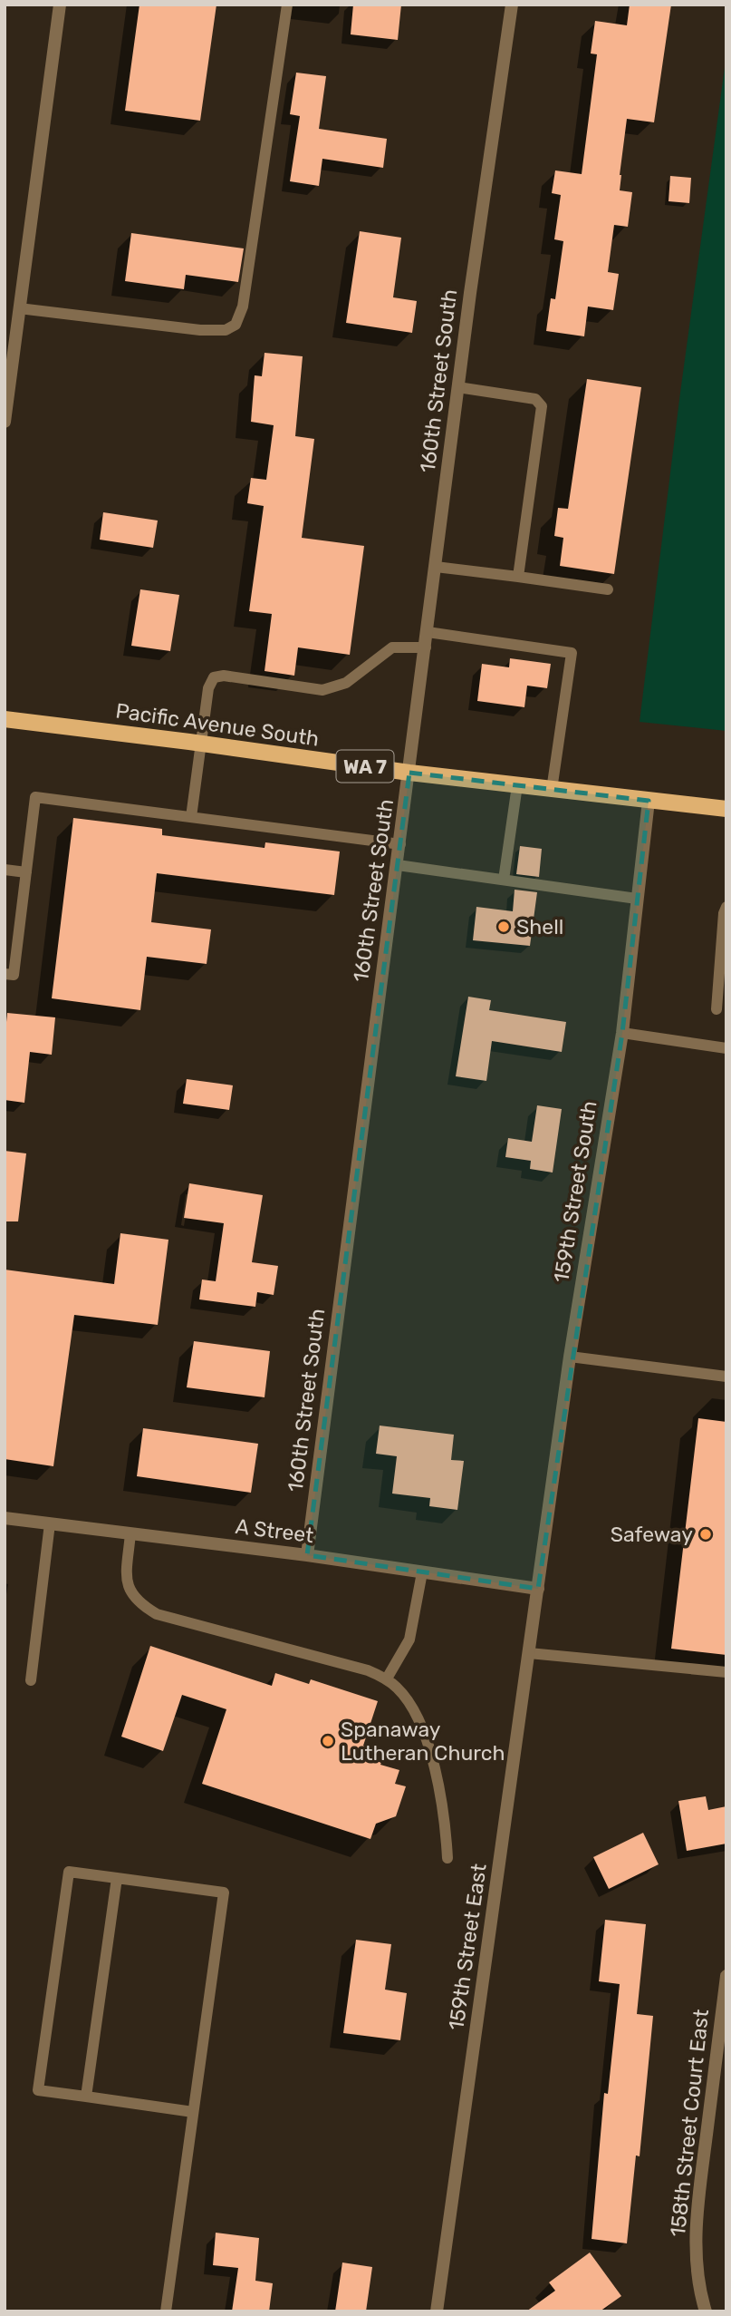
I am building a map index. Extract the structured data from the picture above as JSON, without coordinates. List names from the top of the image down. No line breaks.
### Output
{"streets":{"main road":["Pacific Avenue South","WA 7"],"street":["160th Street South","159th Street South","A Street","159th Street East","158th Street Court East"]},"crossings":[["160th Street South","Pacific Avenue South"],["160th Street South","A Street"],["Pacific Avenue South","159th Street South"],["159th Street South","A Street"],["159th Street South","159th Street East"],["A Street","159th Street East"]],"places":["Shell","Safeway","Spanaway Lutheran Church"]}
